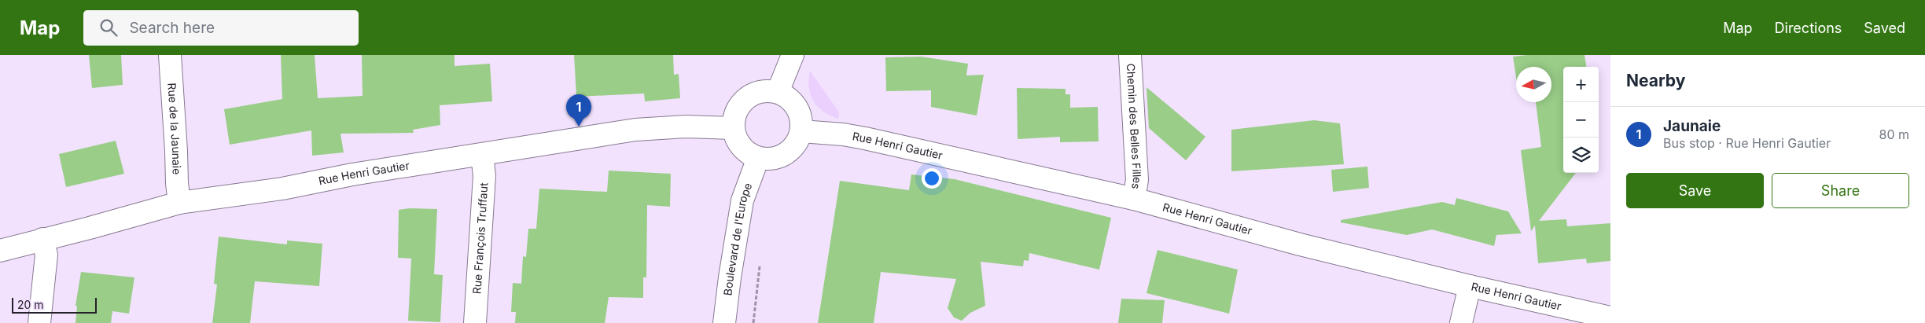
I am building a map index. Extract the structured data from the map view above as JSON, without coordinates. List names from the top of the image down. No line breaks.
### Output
{"streets":{"main road":["Chemin des Belles Filles","Rue de la Jaunaie","Rue Henri Gautier","Rue François Truffaut","Boulevard de l'Europe"]},"crossings":[["Chemin des Belles Filles","Rue Henri Gautier"],["Rue de la Jaunaie","Rue Henri Gautier"],["Rue Henri Gautier","Rue François Truffaut"],["Rue Henri Gautier","Boulevard de l'Europe"]],"scale_bar":"20 m","north":"left","page":{"header":"Map","search":"Search here","nav":["Map","Directions","Saved"],"heading":"Nearby","map_buttons":["+","−"],"pins":"1","list":[{"mark":"1","name":"Jaunaie","note":"Bus stop · Rue Henri Gautier","value":"80 m"}],"buttons":["Save","Share"],"scale":"20 m"}}
